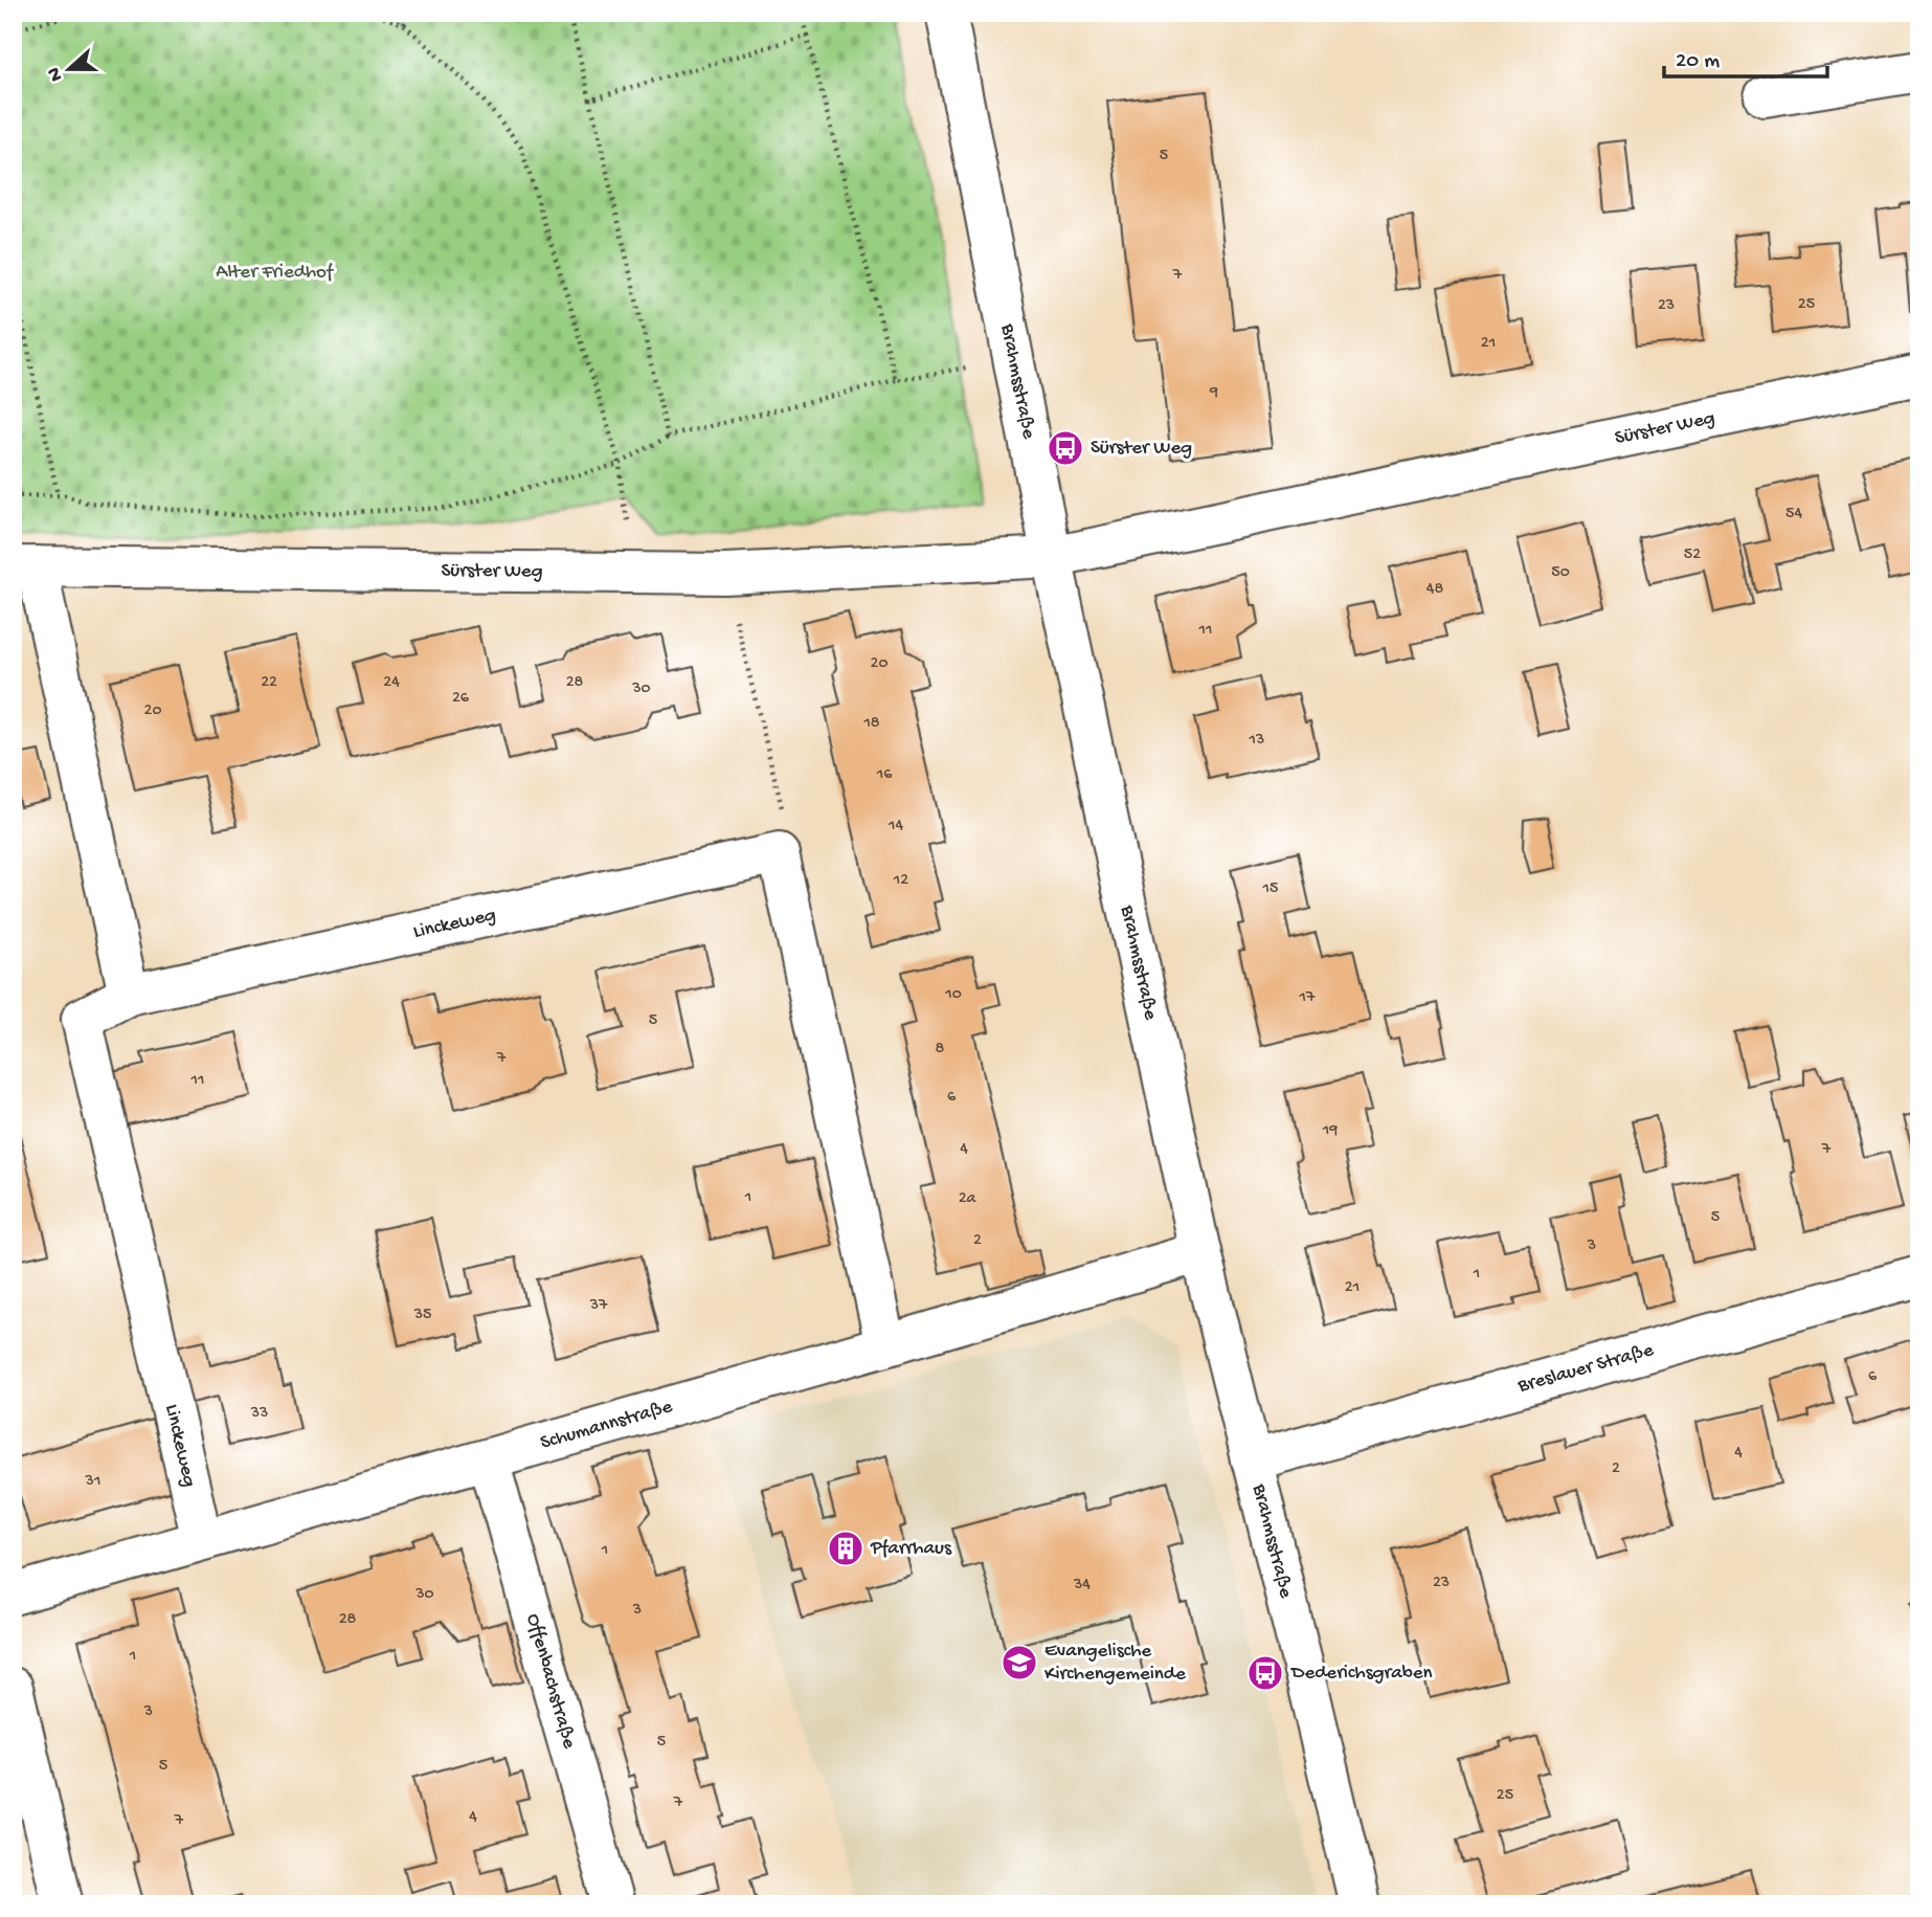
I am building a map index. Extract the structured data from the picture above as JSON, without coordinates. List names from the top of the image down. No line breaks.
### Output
{"streets":{"street":["Brahmsstraße","Sürster Weg","Linckeweg","Breslauer Straße","Schumannstraße","Offenbachstraße"]},"crossings":[["Brahmsstraße","Sürster Weg"],["Brahmsstraße","Breslauer Straße"],["Brahmsstraße","Schumannstraße"],["Linckeweg","Schumannstraße"],["Schumannstraße","Offenbachstraße"]],"parks":["Alter Friedhof"],"places":{"bus stop":["Sürster Weg","Dederichsgraben"],"building":["Pfarrhaus"],"school or university":["Evangelische Kirchengemeinde"]},"house_numbers":["5","7","25","23","21","9","54","52","50","48","11","20","22","24","28","30","26","20","18","13","16","14","12","15","10","17","5","8","7","11","6","19","4","7","1","2a","5","2","3","1","21","37","35","6","33","4","2","31","1","23","34","30","3","28","1","3","5","5","25","7","4","7"],"scale_bar":"20 m","north":"left"}
